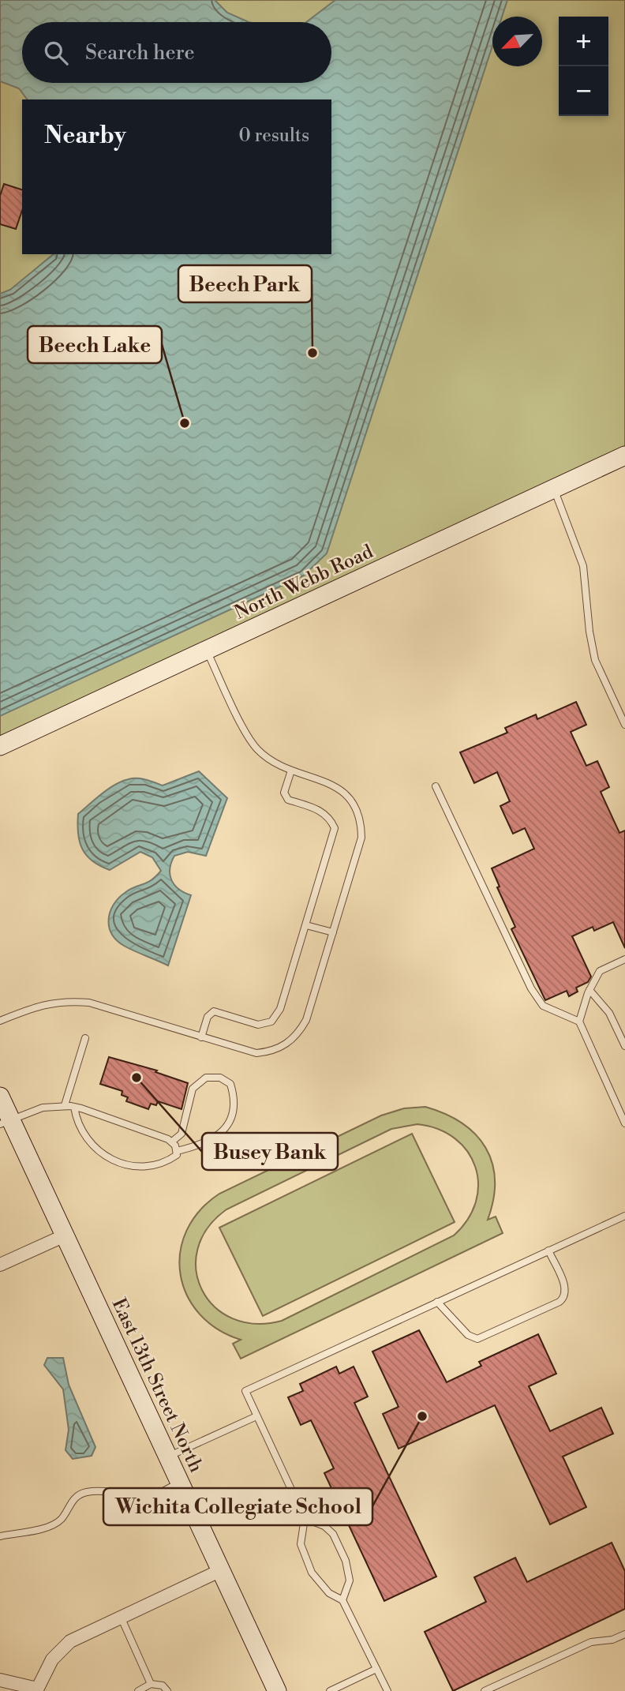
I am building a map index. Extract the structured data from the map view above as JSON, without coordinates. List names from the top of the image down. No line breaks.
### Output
{"streets":{"main road":["North Webb Road","East 13th Street North"]},"places":["Beech Park","Beech Lake","Busey Bank","Wichita Collegiate School"],"north":"bottom left","page":{"map_buttons":["+","−"],"search":"Search here","heading":["Nearby","0 results"]}}
